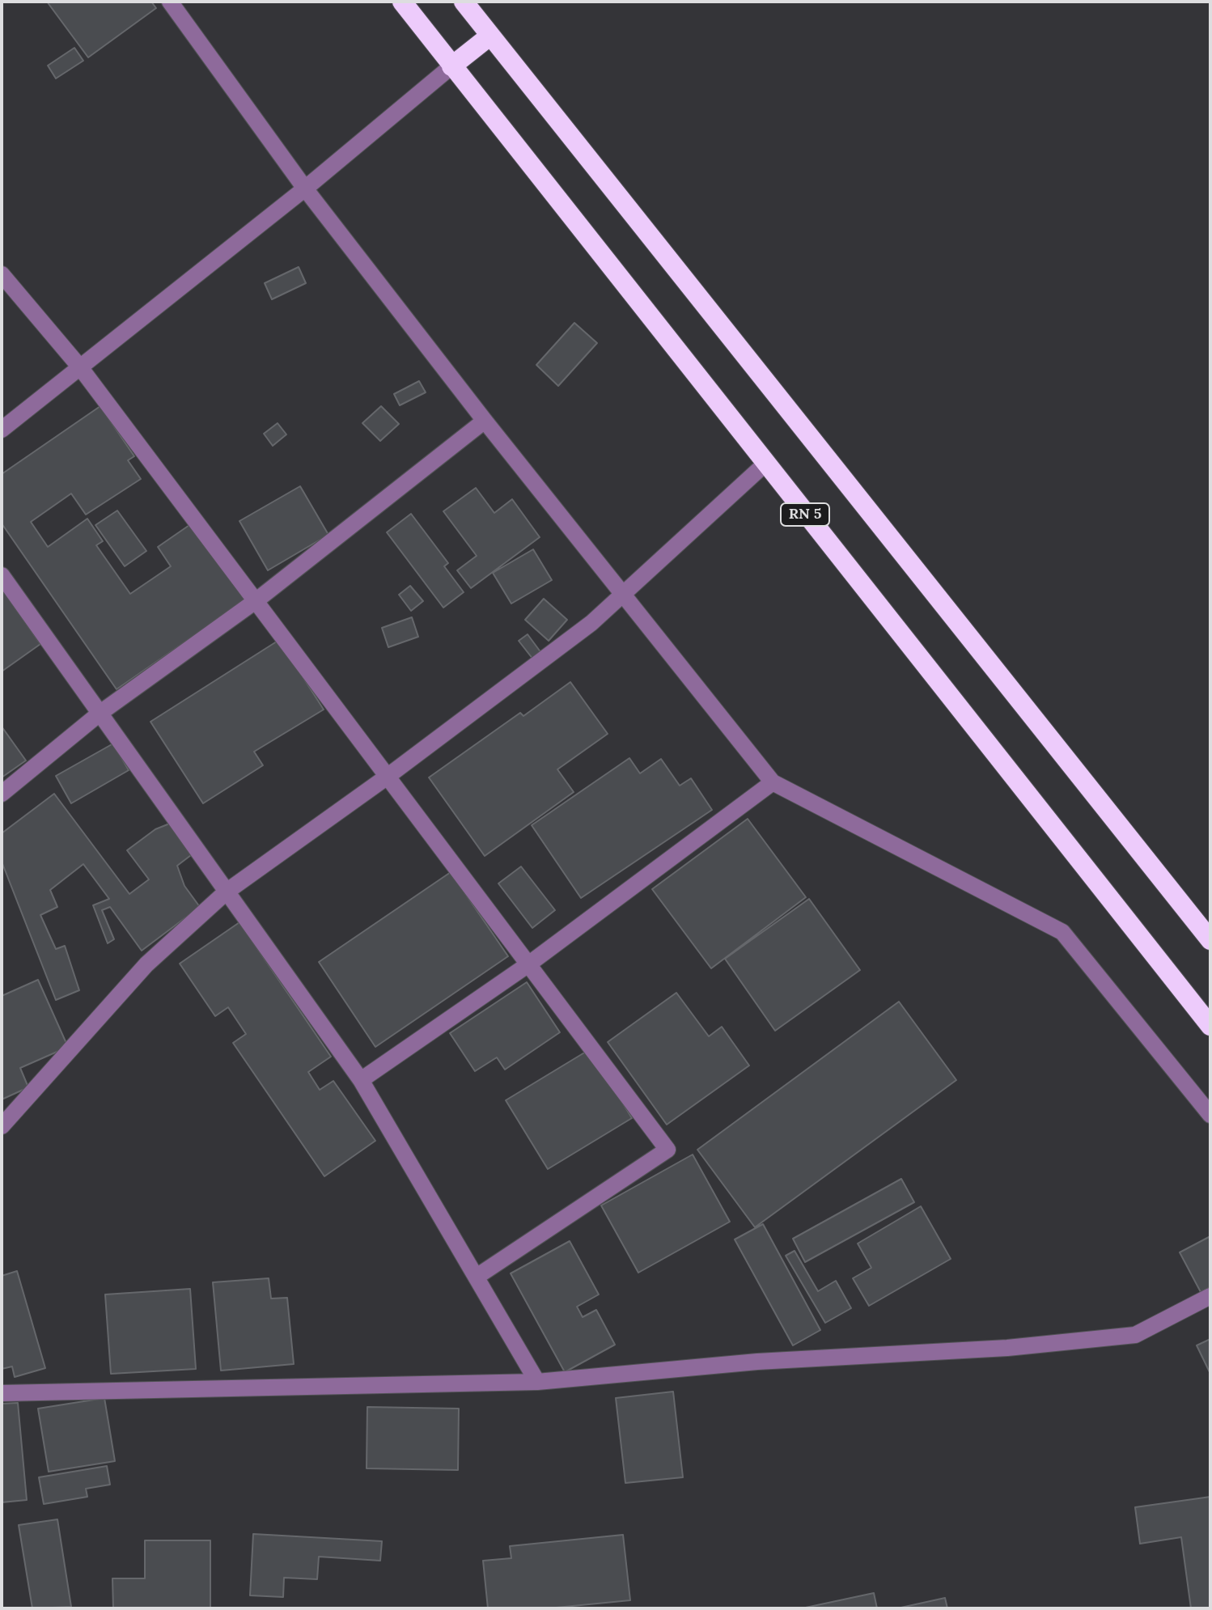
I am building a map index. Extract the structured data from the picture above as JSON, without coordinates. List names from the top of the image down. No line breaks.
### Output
{"streets":{"highway":["RN 5"]}}
